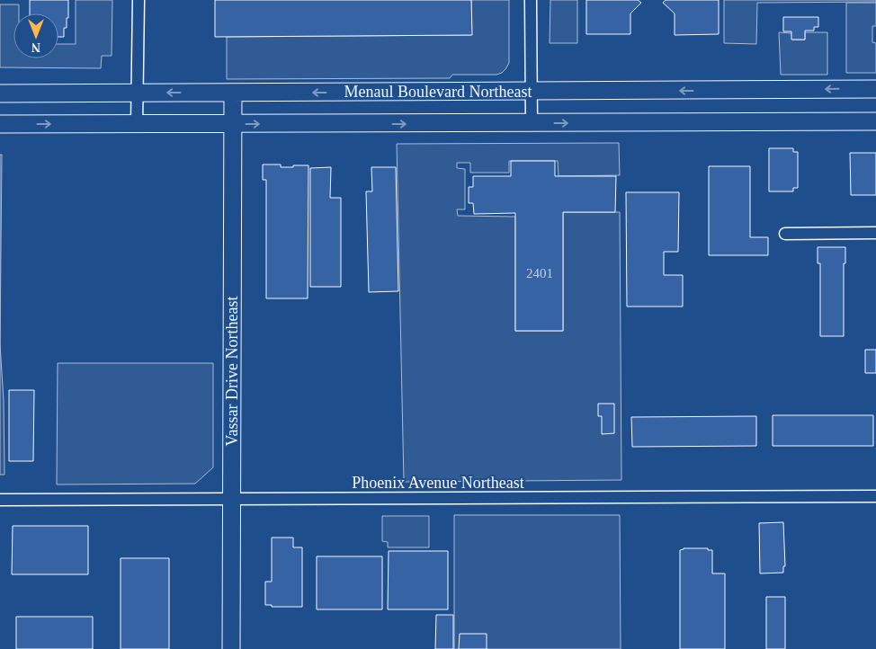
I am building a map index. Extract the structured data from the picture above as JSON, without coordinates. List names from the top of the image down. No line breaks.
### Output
{"streets":{"main road":["Menaul Boulevard Northeast","Vassar Drive Northeast"],"street":["Phoenix Avenue Northeast"]},"crossings":[["Menaul Boulevard Northeast","Vassar Drive Northeast"],["Vassar Drive Northeast","Phoenix Avenue Northeast"]],"house_numbers":["2401"],"north":"bottom"}
